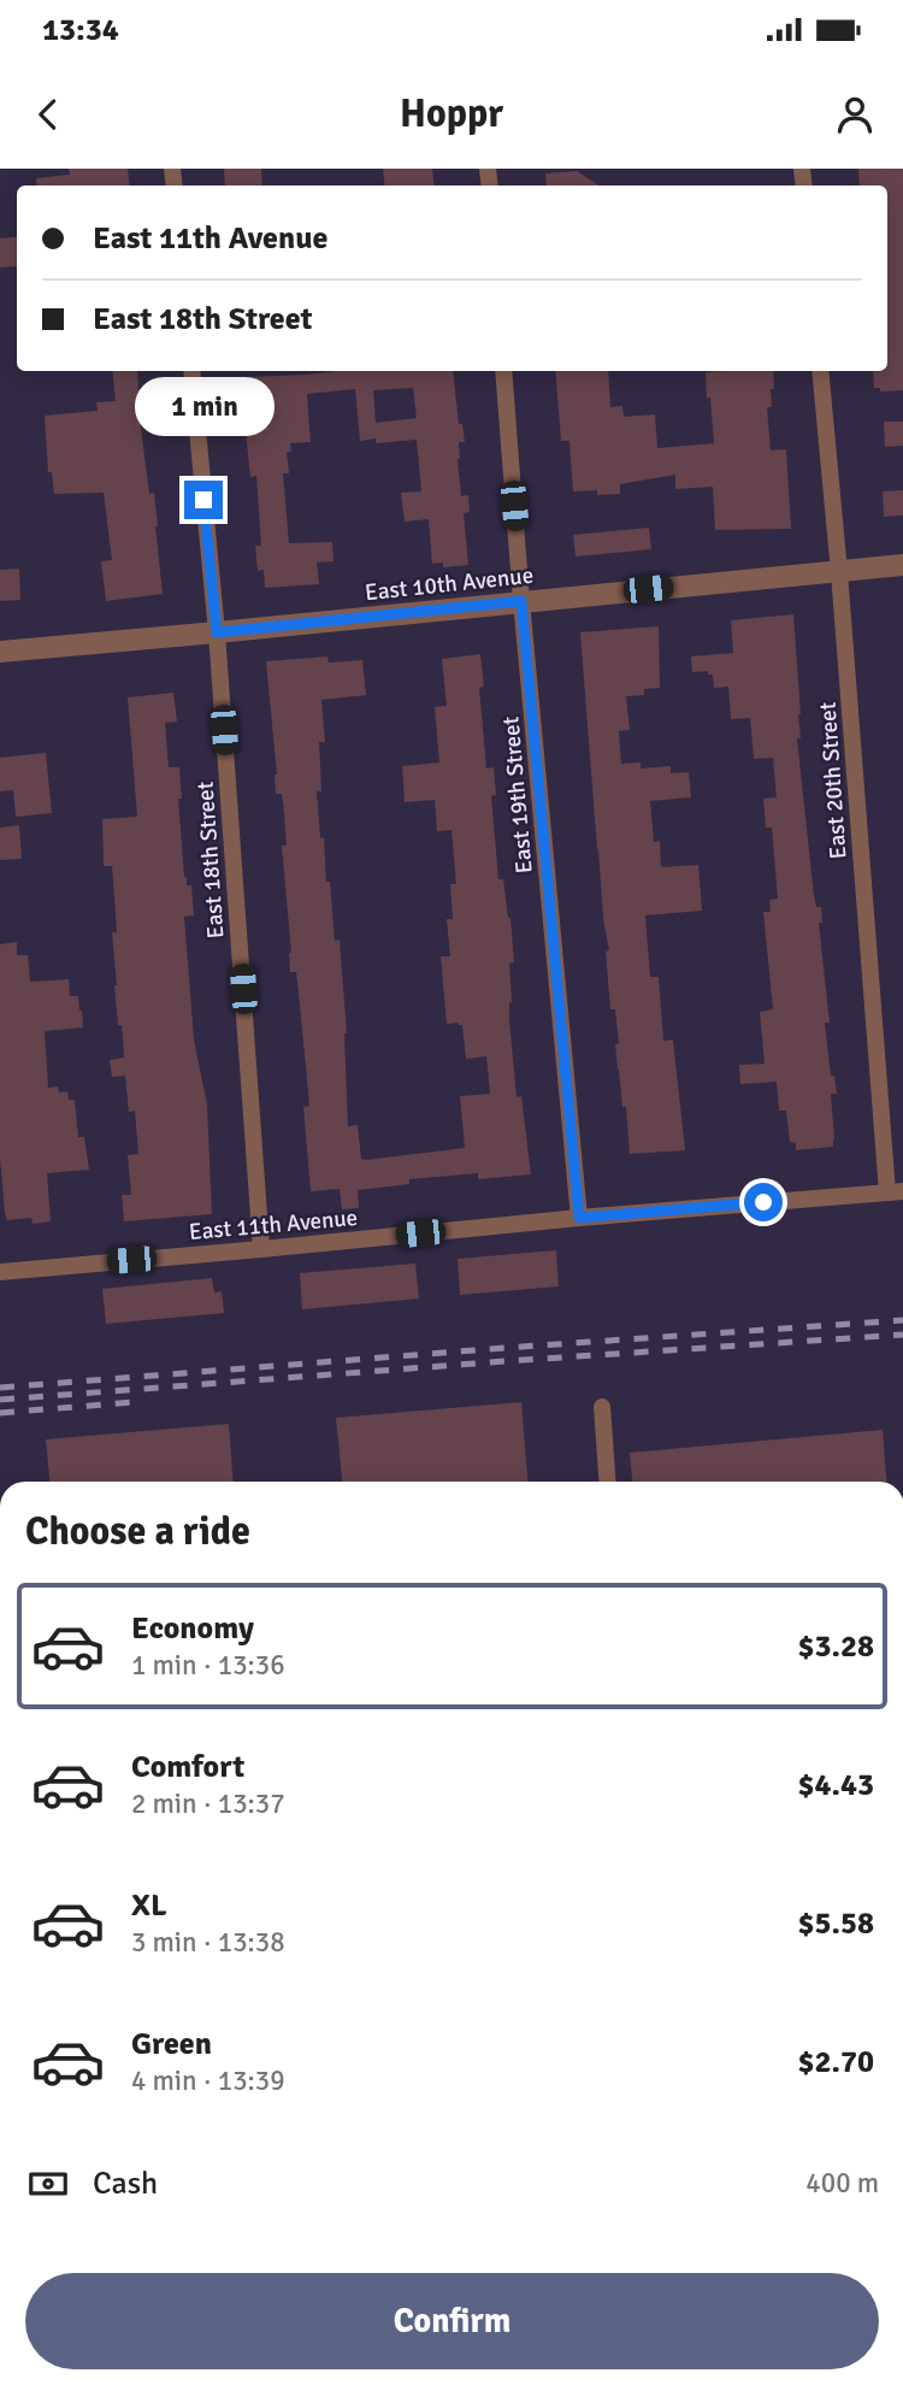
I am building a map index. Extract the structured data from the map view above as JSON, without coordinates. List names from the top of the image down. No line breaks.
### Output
{"streets":{"street":["East 10th Avenue","East 20th Street","East 19th Street","East 18th Street","East 11th Avenue"]},"crossings":[["East 10th Avenue","East 20th Street"],["East 10th Avenue","East 19th Street"],["East 10th Avenue","East 18th Street"],["East 20th Street","East 11th Avenue"],["East 19th Street","East 11th Avenue"],["East 18th Street","East 11th Avenue"]],"page":{"status":"13:34","header":"Hoppr","banner":["East 11th Avenue","East 18th Street"],"bubble":"1 min","heading":"Choose a ride","list":[{"name":"Economy","note":"1 min · 13:36","value":"$3.28"},{"name":"Comfort","note":"2 min · 13:37","value":"$4.43"},{"name":"XL","note":"3 min · 13:38","value":"$5.58"},{"name":"Green","note":"4 min · 13:39","value":"$2.70"}],"pay":["Cash","400 m"],"buttons":"Confirm"}}
